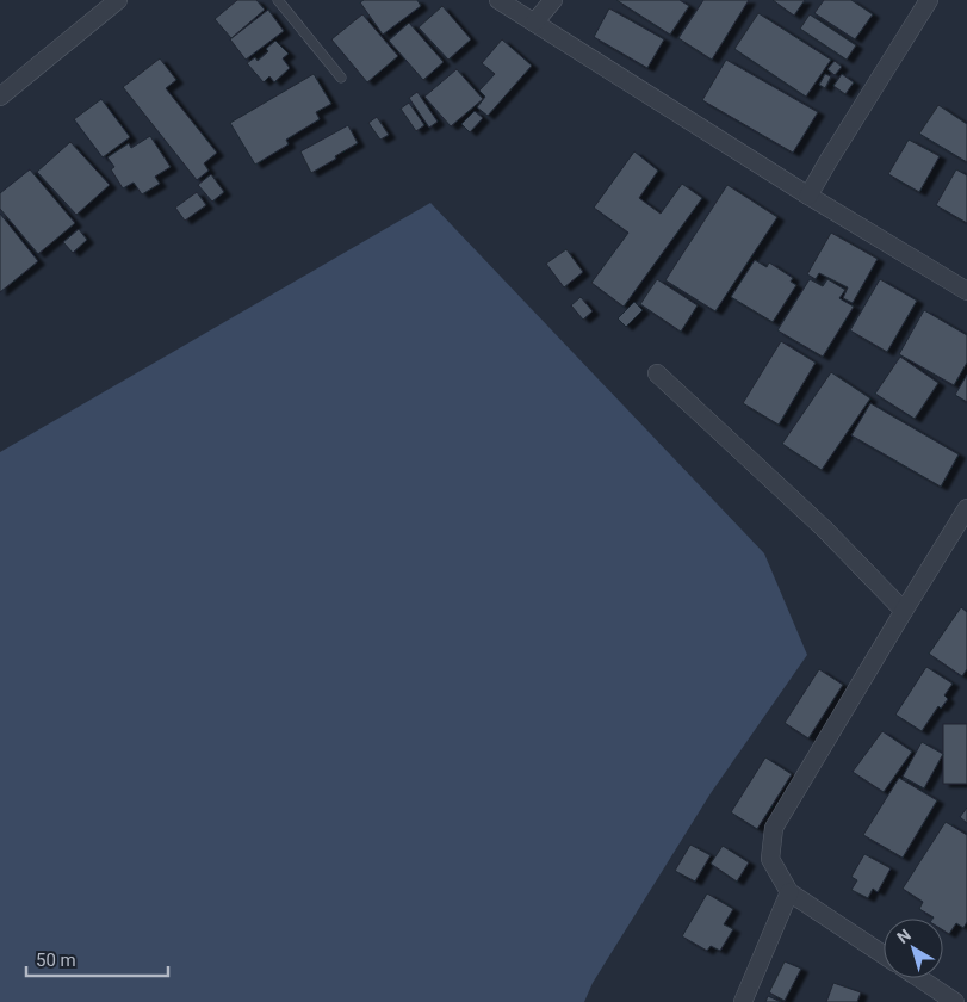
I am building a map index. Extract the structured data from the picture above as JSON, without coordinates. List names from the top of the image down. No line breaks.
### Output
{"scale_bar":"50 m","north":"top left"}
